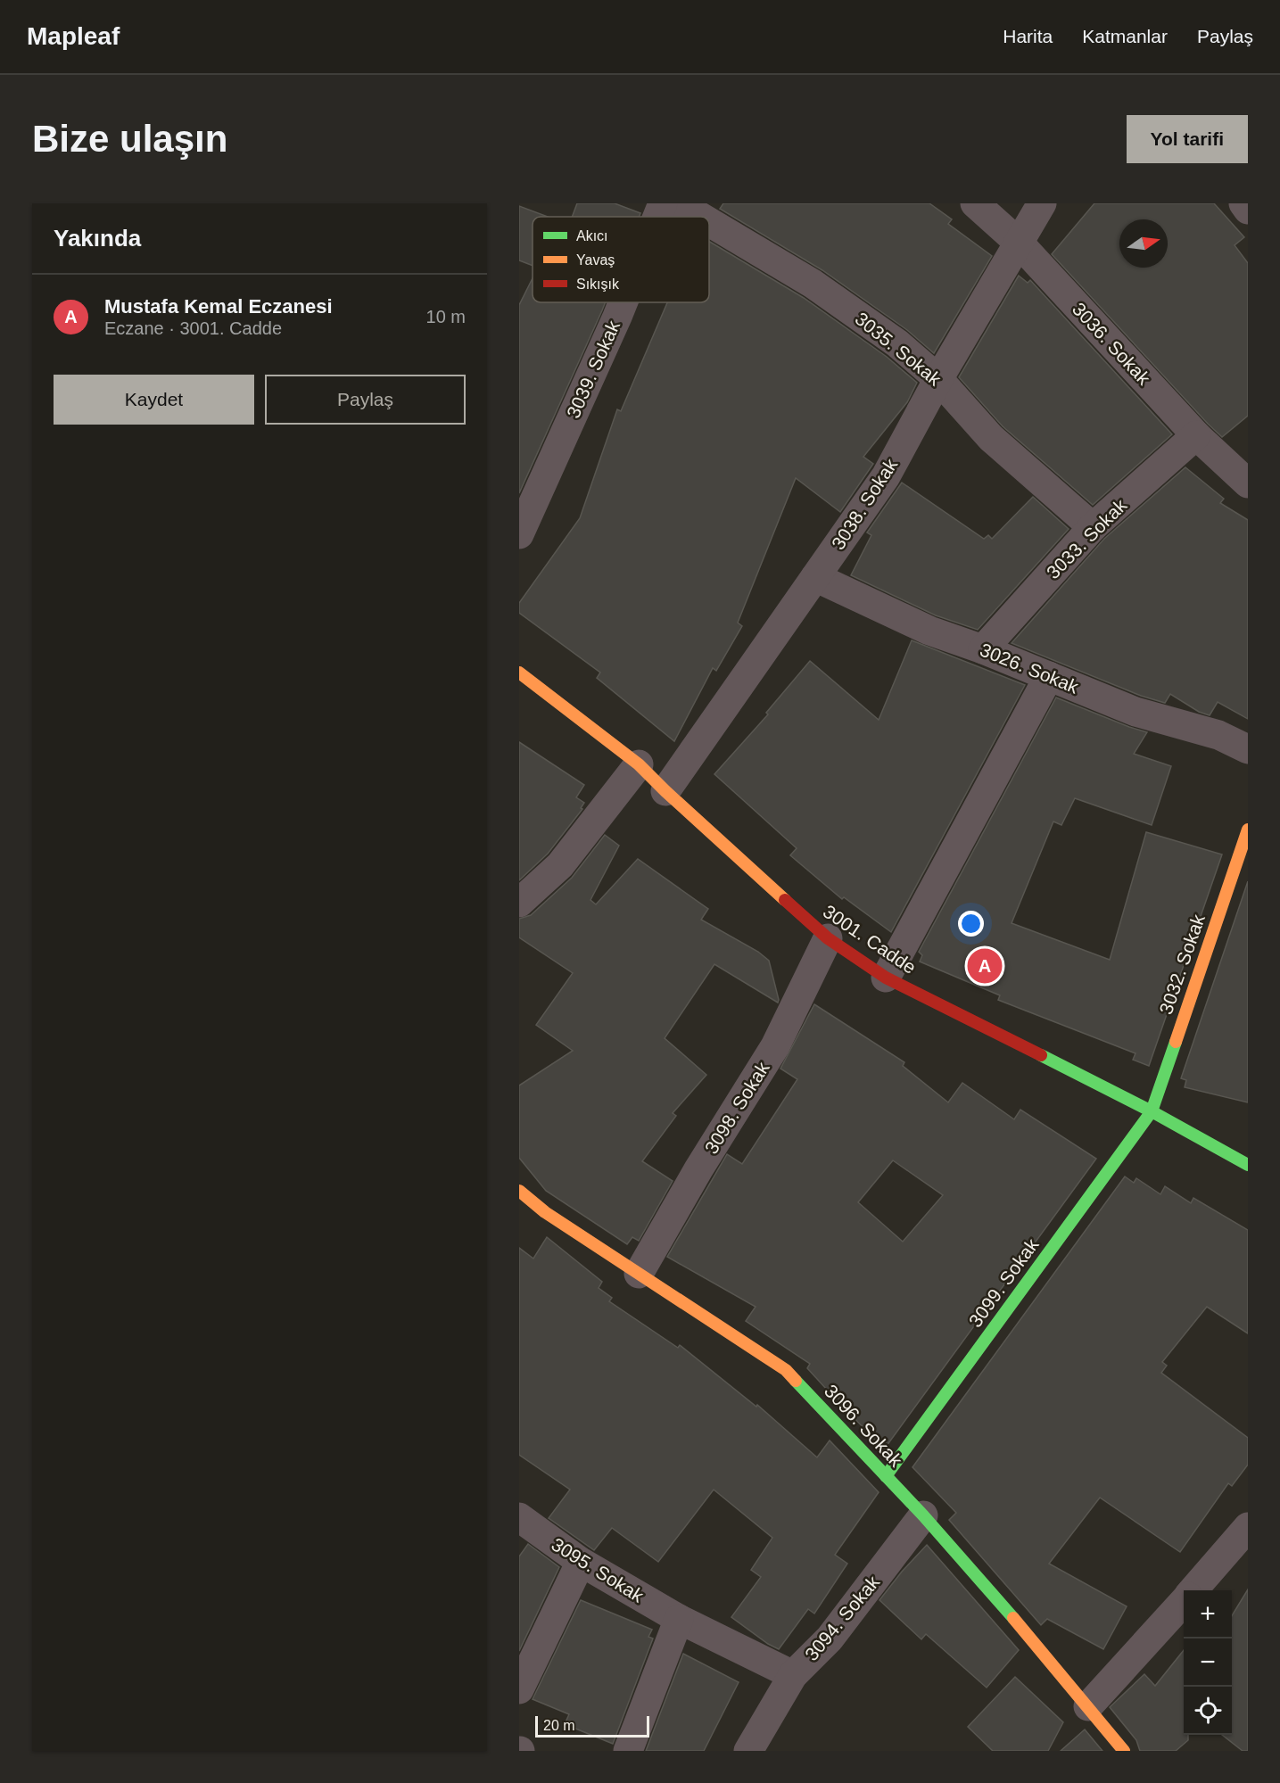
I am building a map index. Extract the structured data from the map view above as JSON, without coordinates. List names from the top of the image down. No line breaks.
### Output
{"streets":{"street":["3036. Sokak","3035. Sokak","3039. Sokak","3038. Sokak","3033. Sokak","3026. Sokak","3001. Cadde","3032. Sokak","3098. Sokak","3099. Sokak","3096. Sokak","3095. Sokak","3094. Sokak"]},"crossings":[["3036. Sokak","3038. Sokak"],["3036. Sokak","3033. Sokak"],["3035. Sokak","3038. Sokak"],["3035. Sokak","3033. Sokak"],["3038. Sokak","3026. Sokak"],["3038. Sokak","3001. Cadde"],["3033. Sokak","3026. Sokak"],["3001. Cadde","3032. Sokak"],["3001. Cadde","3098. Sokak"],["3001. Cadde","3099. Sokak"],["3032. Sokak","3099. Sokak"],["3098. Sokak","3096. Sokak"],["3099. Sokak","3096. Sokak"],["3096. Sokak","3094. Sokak"],["3095. Sokak","3094. Sokak"]],"legend":["Akıcı","Yavaş","Sıkışık"],"scale_bar":"20 m","north":"right","page":{"header":"Mapleaf","nav":["Harita","Katmanlar","Paylaş"],"buttons":["Yol tarifi",["Kaydet","Paylaş"]],"title":"Bize ulaşın","heading":"Yakında","list":[{"mark":"A","name":"Mustafa Kemal Eczanesi","note":"Eczane · 3001. Cadde","value":"10 m"}],"pins":"A","map_buttons":["+","−"],"scale":"20 m"}}
